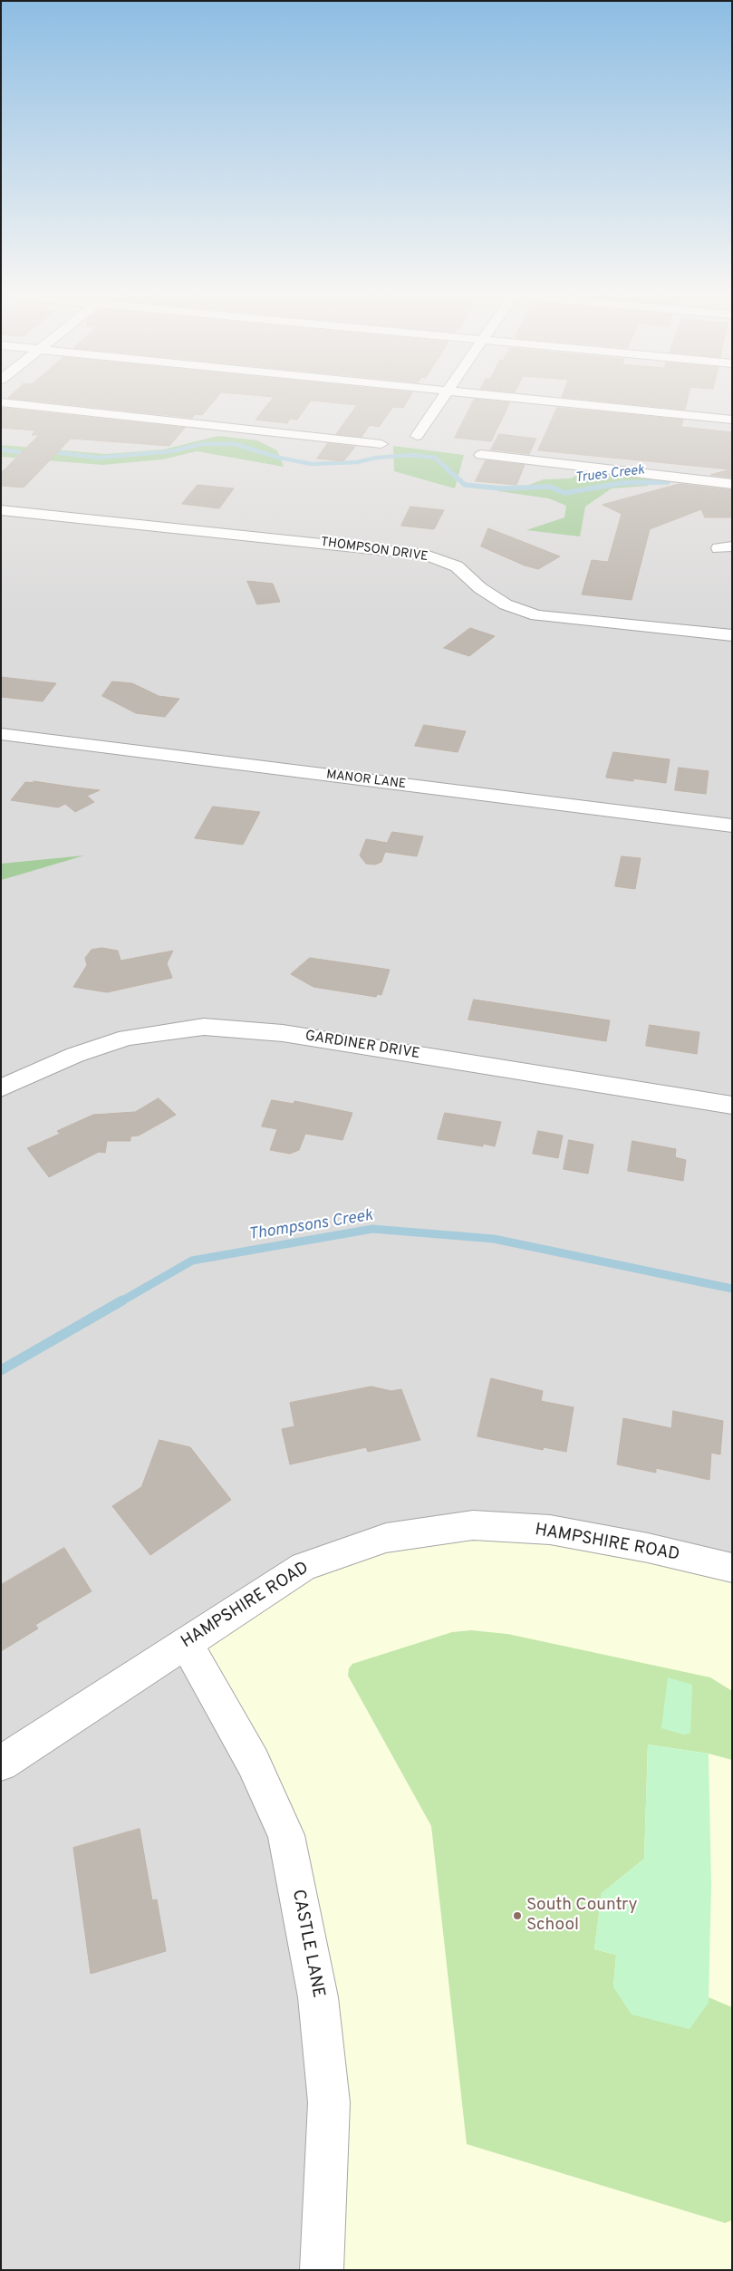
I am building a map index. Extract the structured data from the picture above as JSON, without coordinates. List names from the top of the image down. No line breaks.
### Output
{"streets":{"street":["THOMPSON DRIVE","MANOR LANE","GARDINER DRIVE","HAMPSHIRE ROAD","CASTLE LANE"]},"crossings":[["HAMPSHIRE ROAD","CASTLE LANE"]],"water":["Trues Creek","Thompsons Creek"],"places":["South Country School"]}
